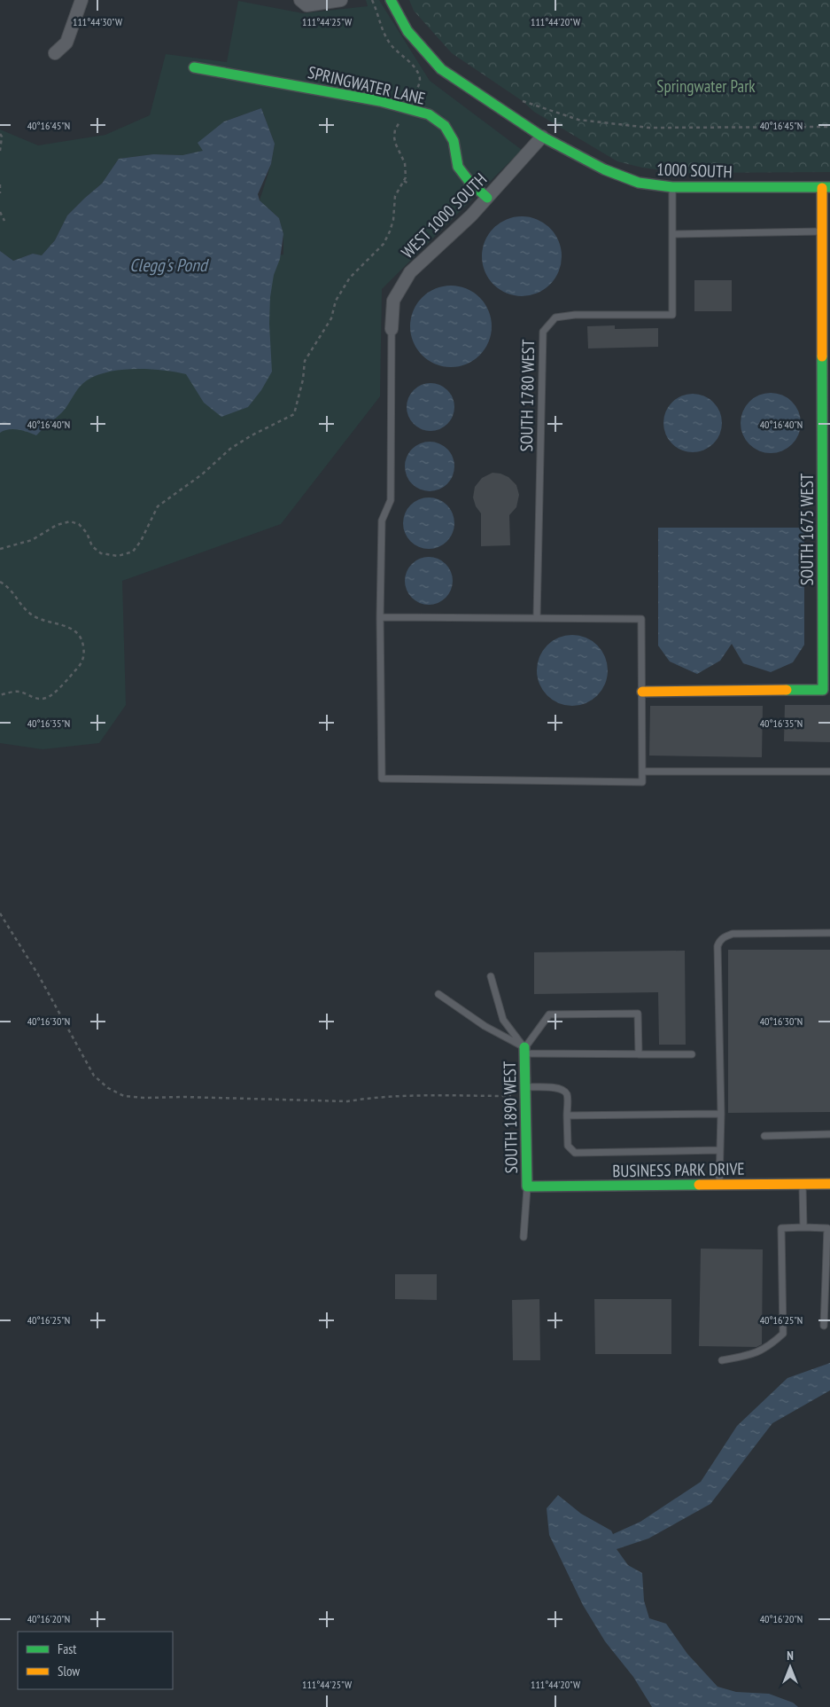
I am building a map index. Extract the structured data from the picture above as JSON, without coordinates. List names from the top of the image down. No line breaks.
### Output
{"streets":{"street":["SPRINGWATER LANE","1000 SOUTH","WEST 1000 SOUTH","SOUTH 1675 WEST","SOUTH 1890 WEST","BUSINESS PARK DRIVE"],"lane":["SOUTH 1780 WEST"]},"crossings":[["SPRINGWATER LANE","WEST 1000 SOUTH"],["1000 SOUTH","WEST 1000 SOUTH"],["1000 SOUTH","SOUTH 1780 WEST"],["1000 SOUTH","SOUTH 1675 WEST"],["SOUTH 1890 WEST","BUSINESS PARK DRIVE"]],"water":["Clegg's Pond"],"parks":["Springwater Park"],"legend":["Fast","Slow"],"north":"top","coordinates":["111°44'30\"W","111°44'25\"W","111°44'20\"W","40°16'45\"N","40°16'40\"N","40°16'35\"N","40°16'30\"N","40°16'25\"N","40°16'20\"N"]}
